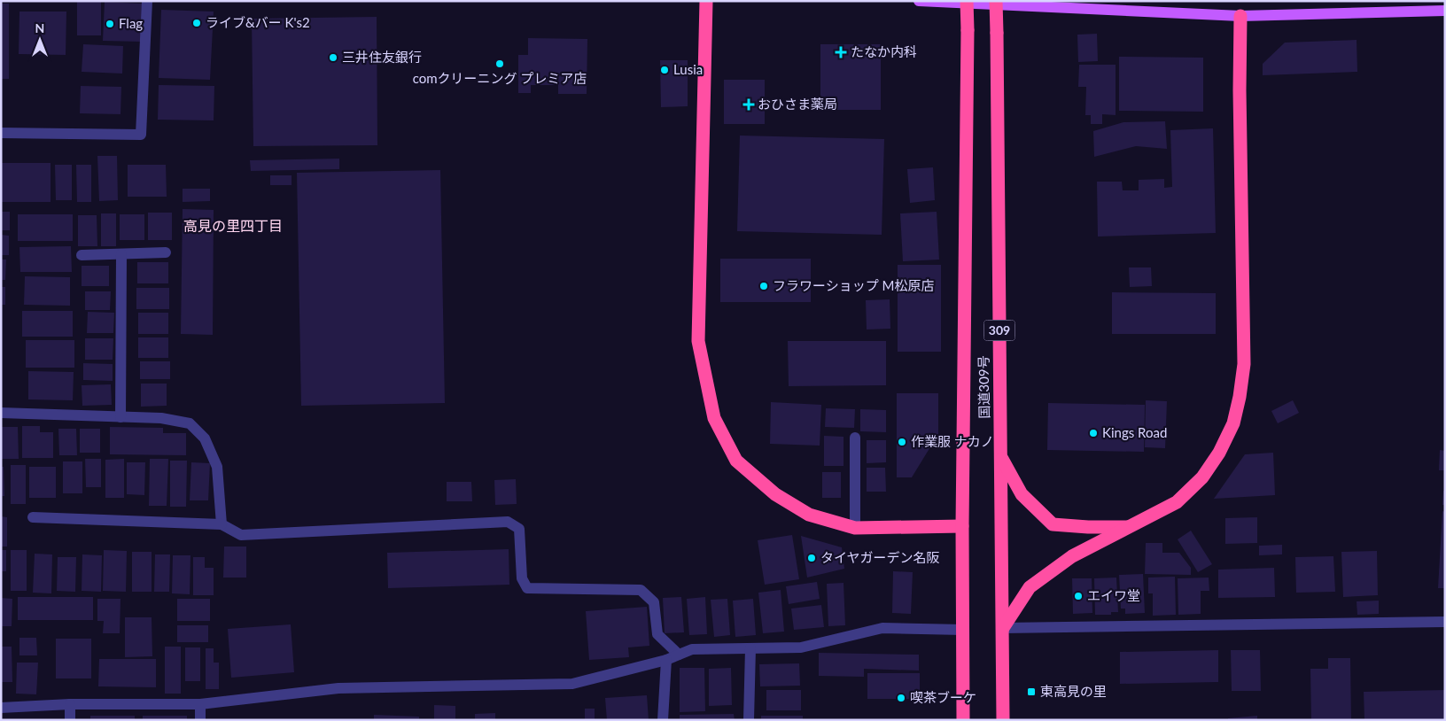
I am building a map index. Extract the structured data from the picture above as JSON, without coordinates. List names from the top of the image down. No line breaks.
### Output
{"streets":{"highway":["309","国道309号"]},"districts":["高見の里四丁目"],"places":{"other":["ライブ&バー K's2","Flag","三井住友銀行","comクリーニング プレミア店","Lusia","フラワーショップ M松原店","Kings Road","作業服 ナカノ","タイヤガーデン名阪","エイワ堂","喫茶ブーケ"],"health":["たなか内科","おひさま薬局"],"transit":["東高見の里"]},"north":"top"}
